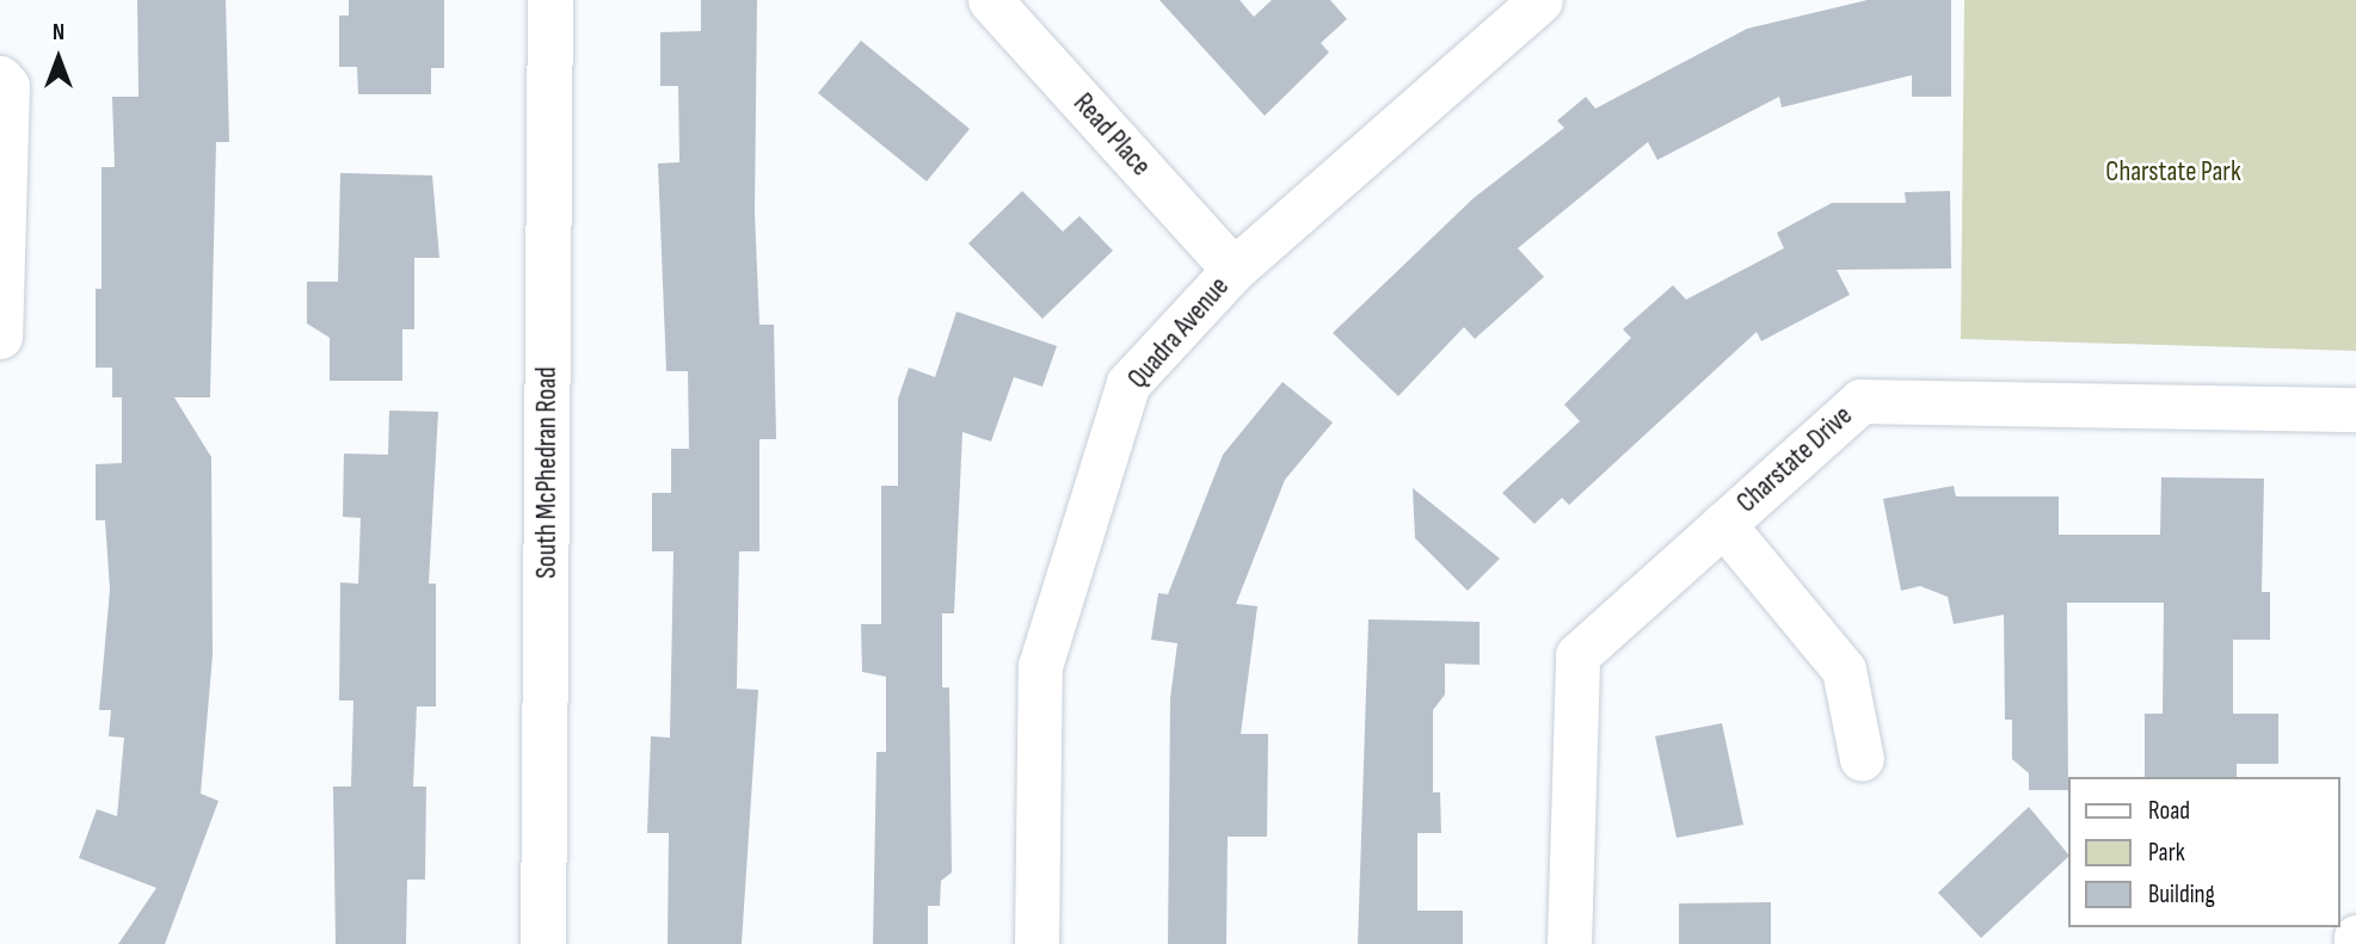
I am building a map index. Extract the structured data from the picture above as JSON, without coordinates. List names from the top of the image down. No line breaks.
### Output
{"streets":{"street":["Read Place","Quadra Avenue","Charstate Drive","South McPhedran Road"]},"crossings":[["Read Place","Quadra Avenue"]],"parks":["Charstate Park"],"legend":["Road","Park","Building"],"north":"top"}
